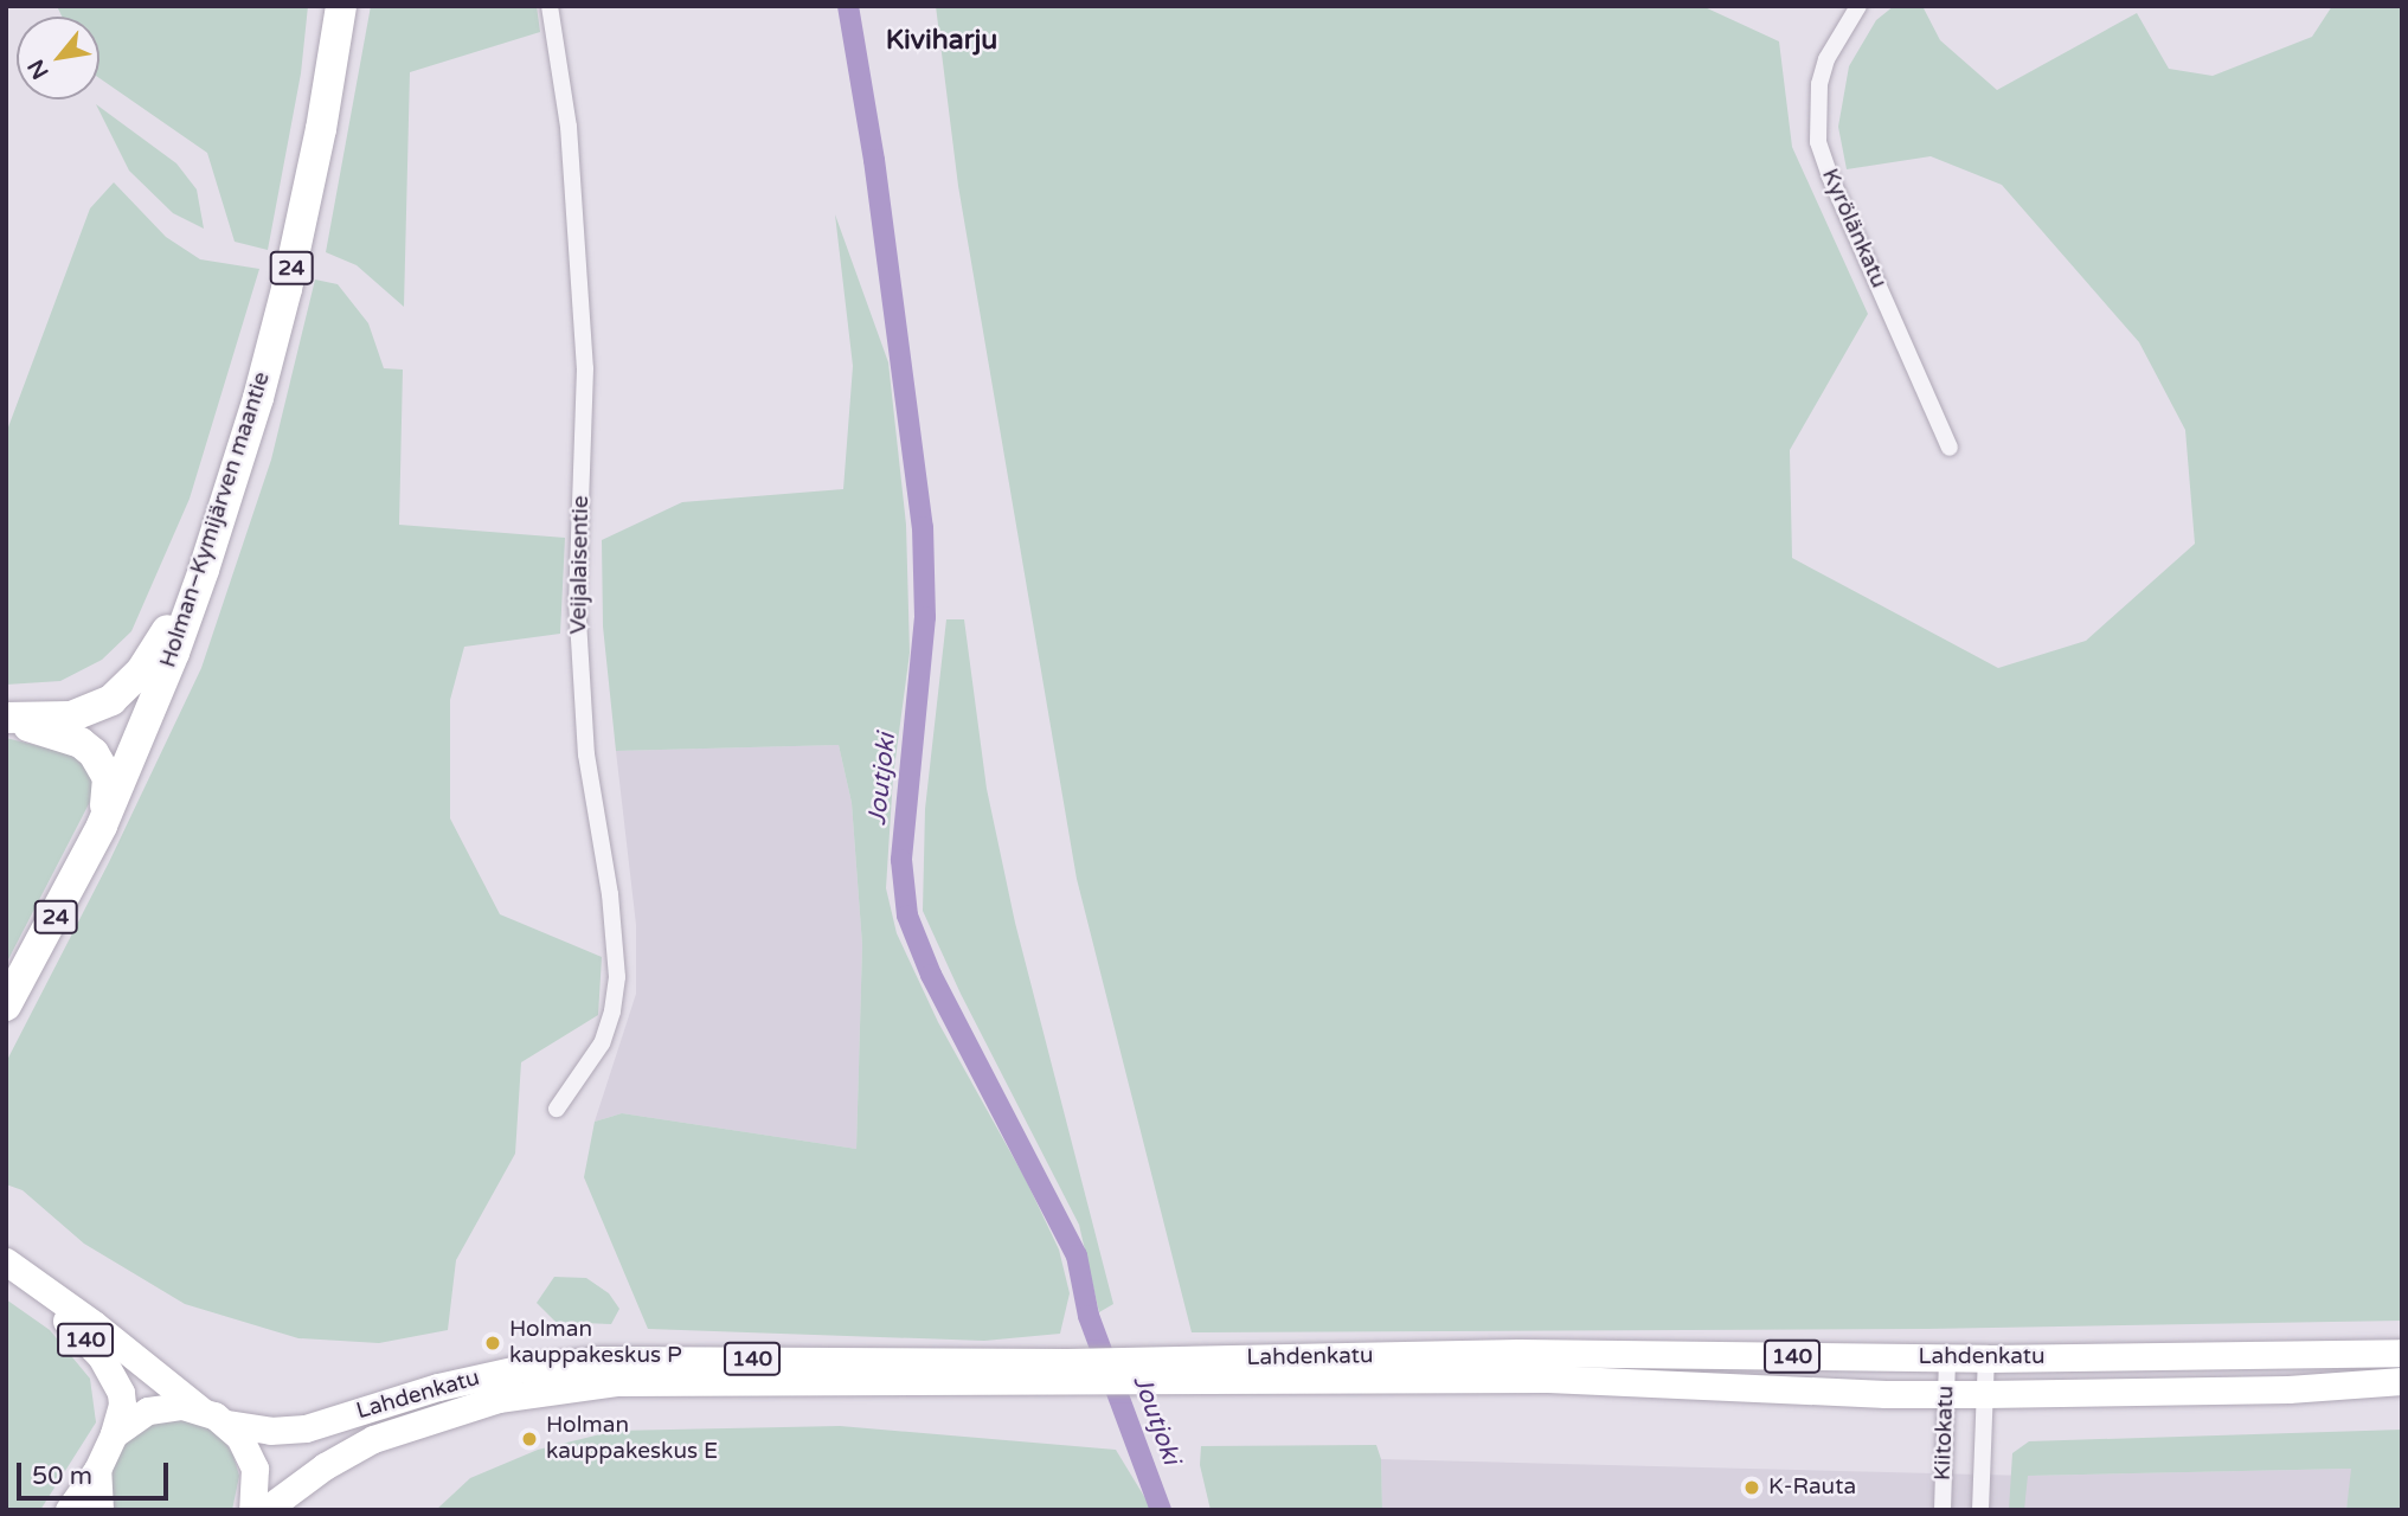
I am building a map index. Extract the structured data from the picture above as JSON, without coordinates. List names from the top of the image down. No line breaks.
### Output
{"streets":{"highway":["24","Holman–Kymijärven maantie"],"main road":["140","Lahdenkatu"],"street":["Kyrölänkatu","Veijalaisentie","Kiitokatu"]},"crossings":[["140","Lahdenkatu"],["Lahdenkatu","Kiitokatu"]],"districts":["Kiviharju"],"water":["Joutjoki"],"places":["Holman kauppakeskus P","Holman kauppakeskus E","K-Rauta"],"scale_bar":"50 m","north":"bottom left"}
